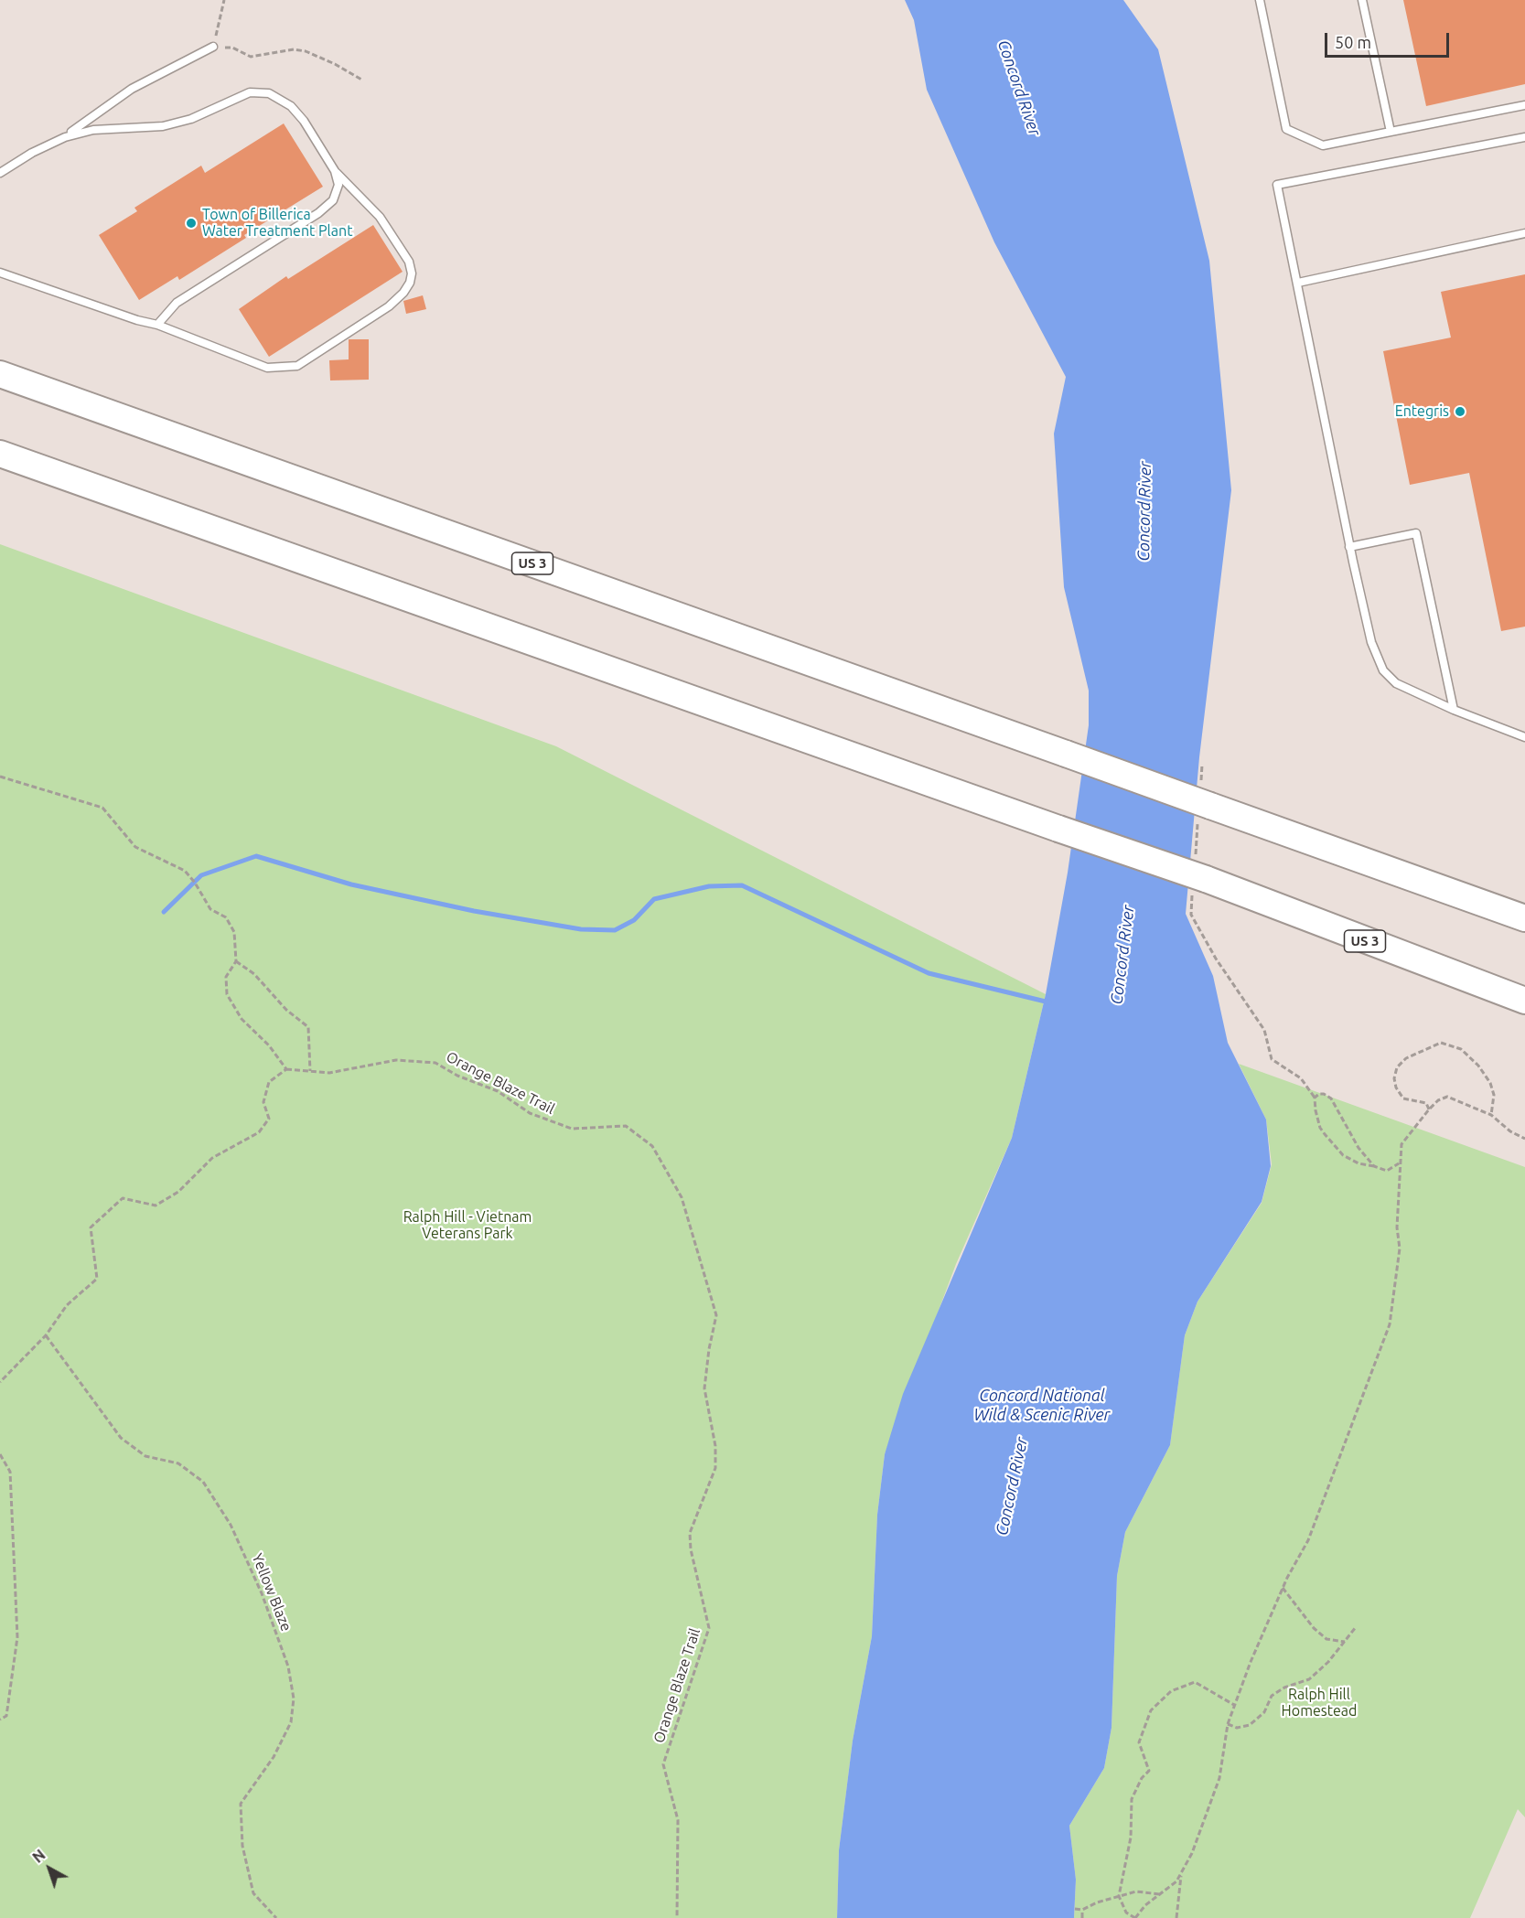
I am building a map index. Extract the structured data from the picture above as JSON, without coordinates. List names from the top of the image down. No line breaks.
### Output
{"streets":{"highway":["US 3"],"path":["Orange Blaze Trail","Yellow Blaze"]},"water":["Concord River","Concord National Wild & Scenic River"],"parks":["Ralph Hill - Vietnam Veterans Park","Ralph Hill Homestead"],"places":["Town of Billerica Water Treatment Plant","Entegris"],"scale_bar":"50 m","north":"top left"}
